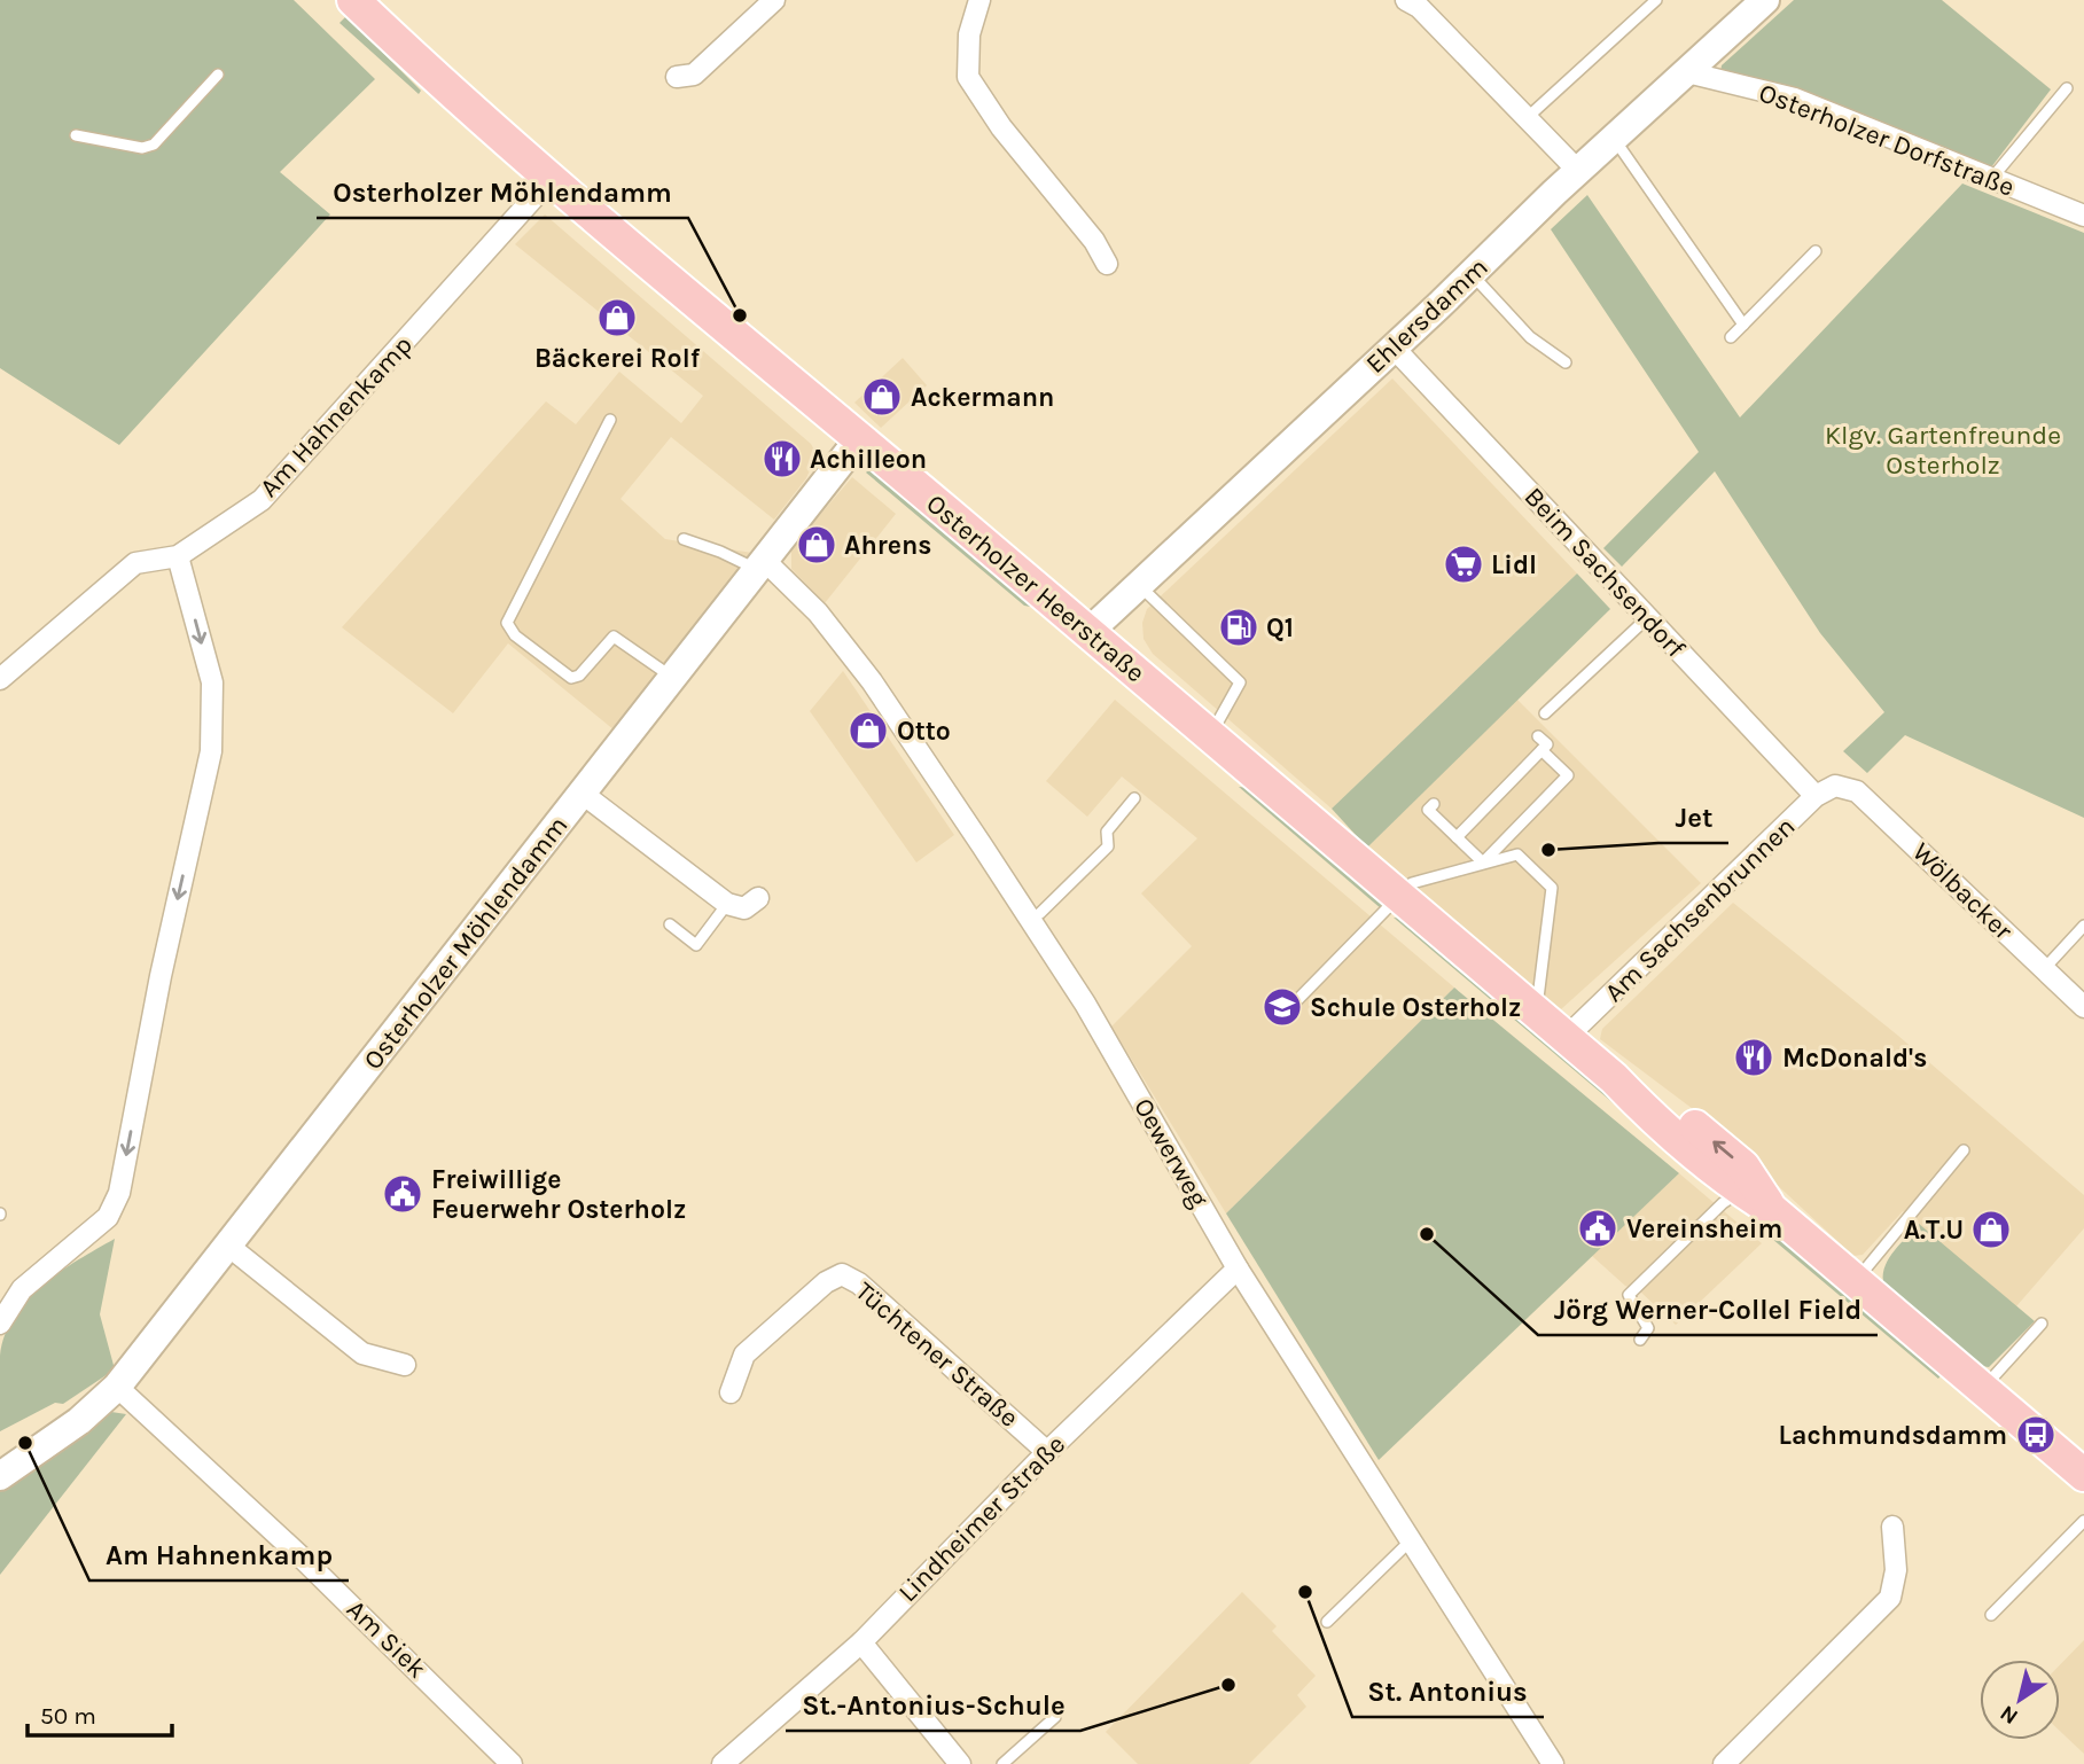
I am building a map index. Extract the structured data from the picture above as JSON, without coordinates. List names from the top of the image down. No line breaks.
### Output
{"streets":{"main road":["Ehlersdamm","Osterholzer Heerstraße","Osterholzer Möhlendamm"],"street":["Osterholzer Dorfstraße","Am Hahnenkamp","Beim Sachsendorf","Wölbacker","Am Sachsenbrunnen","Oewerweg","Tüchtener Straße","Lindheimer Straße","Am Siek"]},"crossings":[["Osterholzer Dorfstraße","Ehlersdamm"],["Ehlersdamm","Beim Sachsendorf"],["Ehlersdamm","Osterholzer Heerstraße"],["Am Hahnenkamp","Osterholzer Heerstraße"],["Beim Sachsendorf","Am Sachsenbrunnen"],["Osterholzer Heerstraße","Am Sachsenbrunnen"],["Osterholzer Heerstraße","Osterholzer Möhlendamm"],["Wölbacker","Am Sachsenbrunnen"],["Osterholzer Möhlendamm","Oewerweg"],["Osterholzer Möhlendamm","Am Siek"],["Oewerweg","Lindheimer Straße"],["Tüchtener Straße","Lindheimer Straße"]],"parks":["Klgv. Gartenfreunde Osterholz"],"places":{"other":["Osterholzer Möhlendamm","Jet","Jörg Werner-Collel Field","Am Hahnenkamp","St. Antonius","St.-Antonius-Schule"],"shop":["Bäckerei Rolf","Ackermann","Ahrens","Otto","A.T.U"],"restaurant":["Achilleon","McDonald's"],"supermarket":["Lidl"],"fuel station":["Q1"],"school or university":["Schule Osterholz"],"public building":["Freiwillige Feuerwehr Osterholz","Vereinsheim"],"bus stop":["Lachmundsdamm"]},"scale_bar":"50 m","north":"bottom left"}
